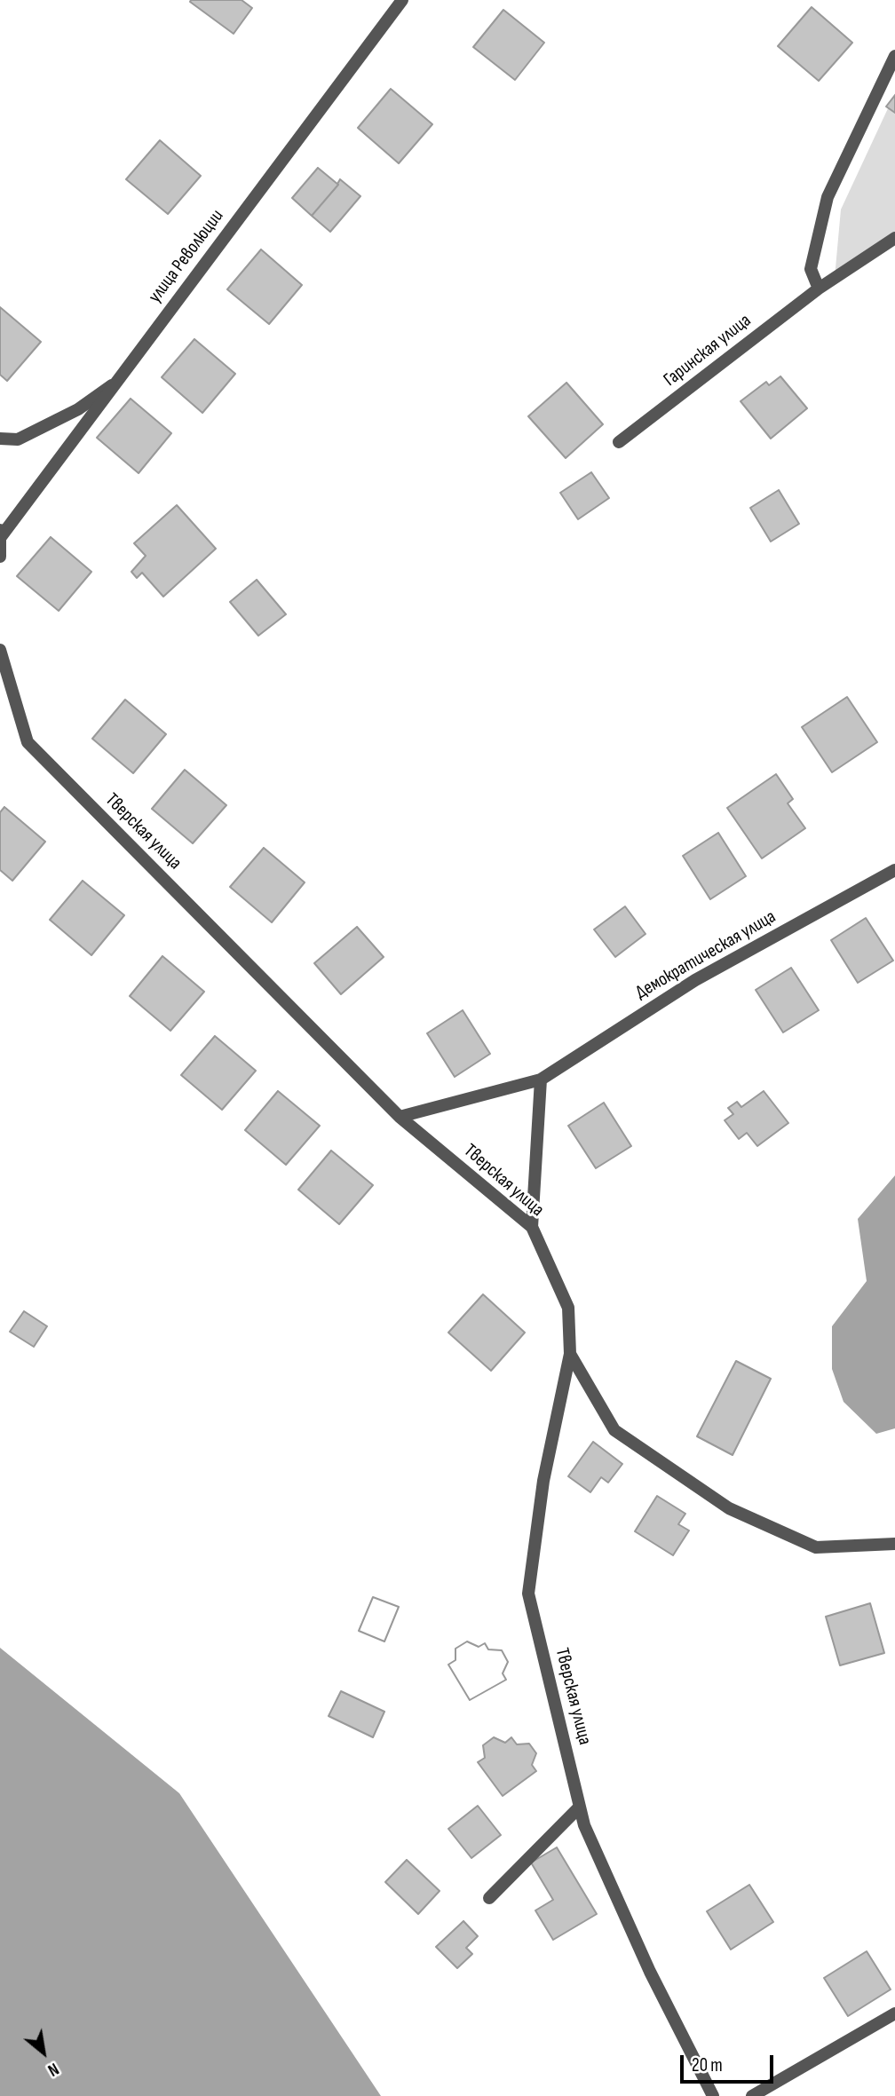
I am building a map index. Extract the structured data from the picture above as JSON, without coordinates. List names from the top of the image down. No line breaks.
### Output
{"streets":{"street":["улица Революции","Гаринская улица","Тверская улица","Демократическая улица"]},"crossings":[["Тверская улица","Демократическая улица"]],"scale_bar":"20 m","north":"bottom right"}
